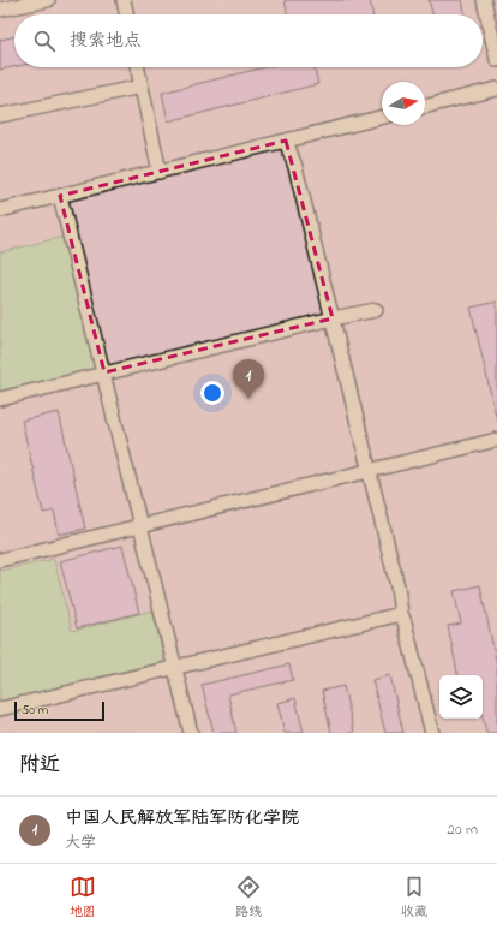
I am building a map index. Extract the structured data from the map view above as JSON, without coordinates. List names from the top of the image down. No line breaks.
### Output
{"scale_bar":"50 m","north":"right","page":{"search":"搜索地点","pins":"1","scale":"50 m","heading":"附近","list":[{"mark":"1","name":"中国人民解放军陆军防化学院","note":"大学","value":"20 m"}],"nav":["地图","路线","收藏"]}}
